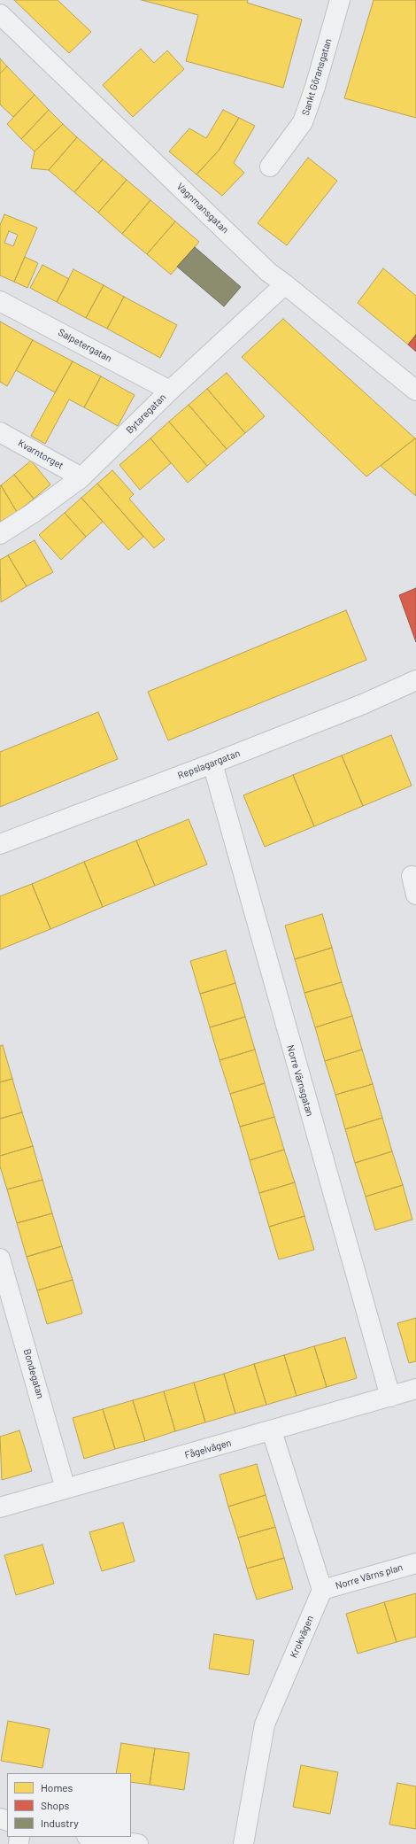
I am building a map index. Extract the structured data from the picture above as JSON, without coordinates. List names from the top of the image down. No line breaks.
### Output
{"streets":{"street":["Sankt Göransgatan","Vagnmansgatan","Salpetergatan","Bytaregatan","Kvarntorget","Repslagargatan","Norre Värnsgatan","Bondegatan","Fågelvägen","Norre Värns plan","Krokvägen"]},"crossings":[["Vagnmansgatan","Bytaregatan"],["Salpetergatan","Bytaregatan"],["Bytaregatan","Kvarntorget"],["Repslagargatan","Norre Värnsgatan"],["Norre Värnsgatan","Fågelvägen"],["Bondegatan","Fågelvägen"],["Norre Värns plan","Krokvägen"]],"legend":["Homes","Shops","Industry"]}
